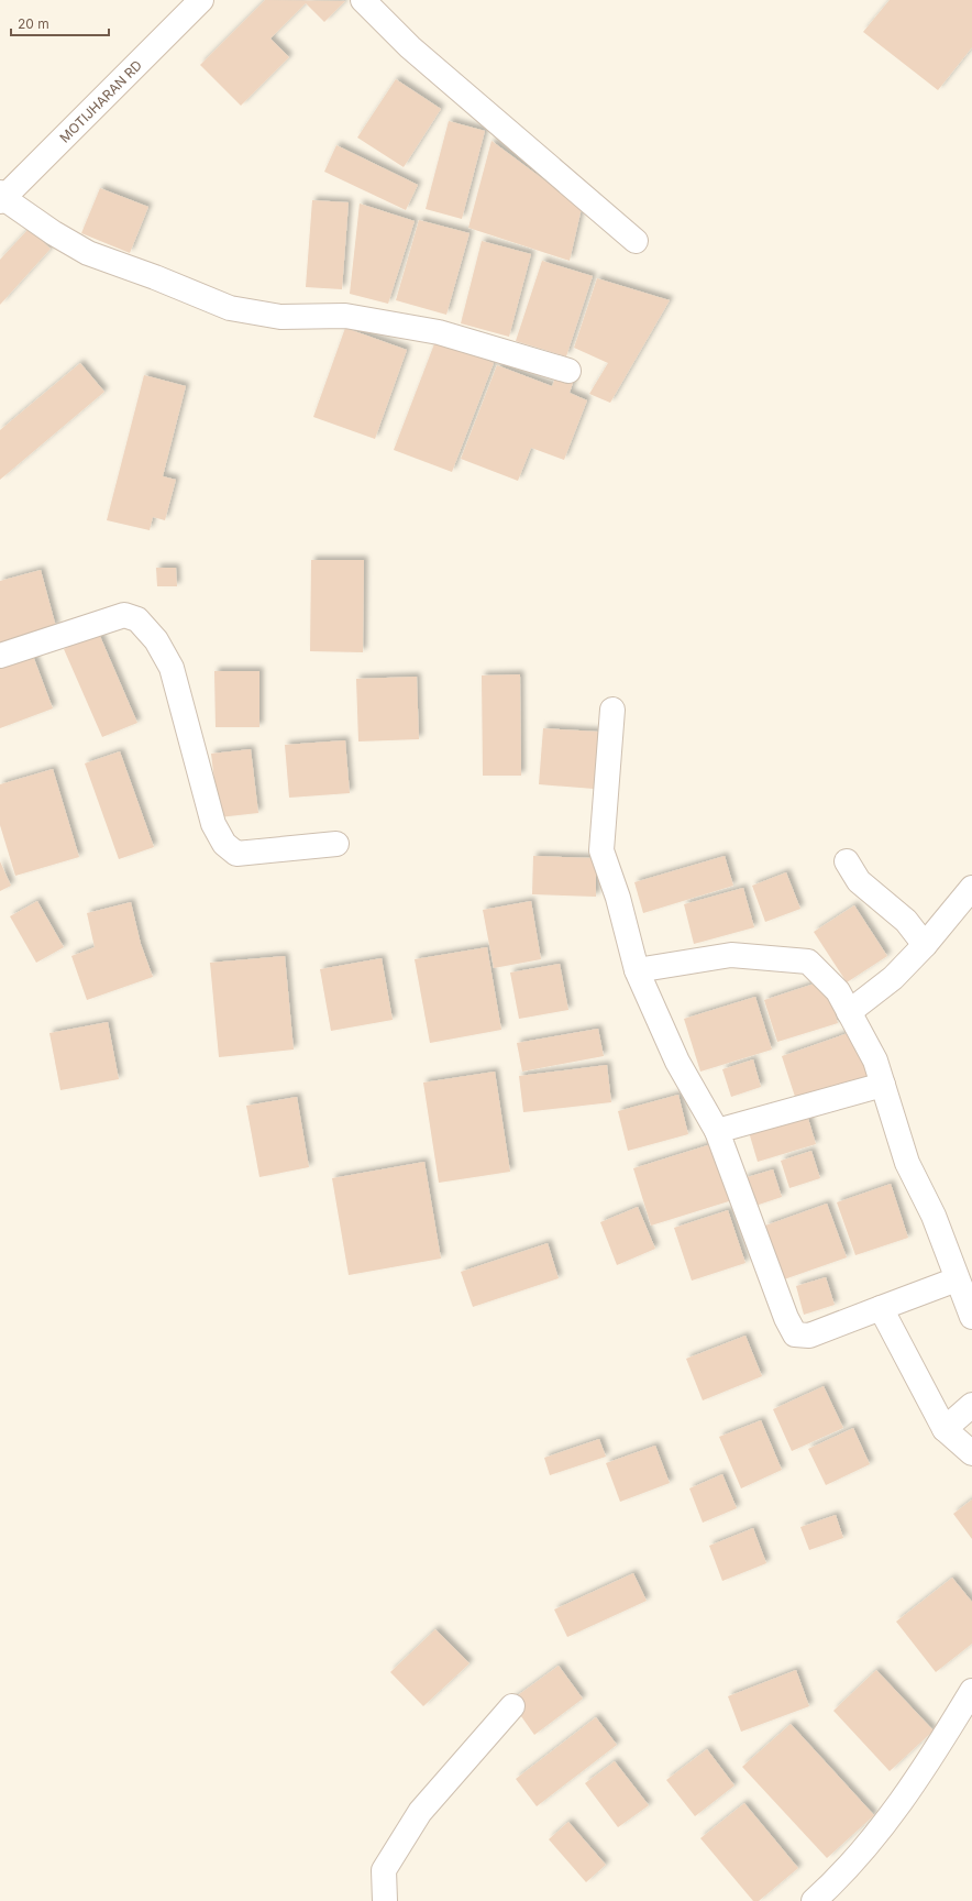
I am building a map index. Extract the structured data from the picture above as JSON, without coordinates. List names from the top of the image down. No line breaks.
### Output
{"streets":{"street":["MOTIJHARAN RD"]},"scale_bar":"20 m"}
